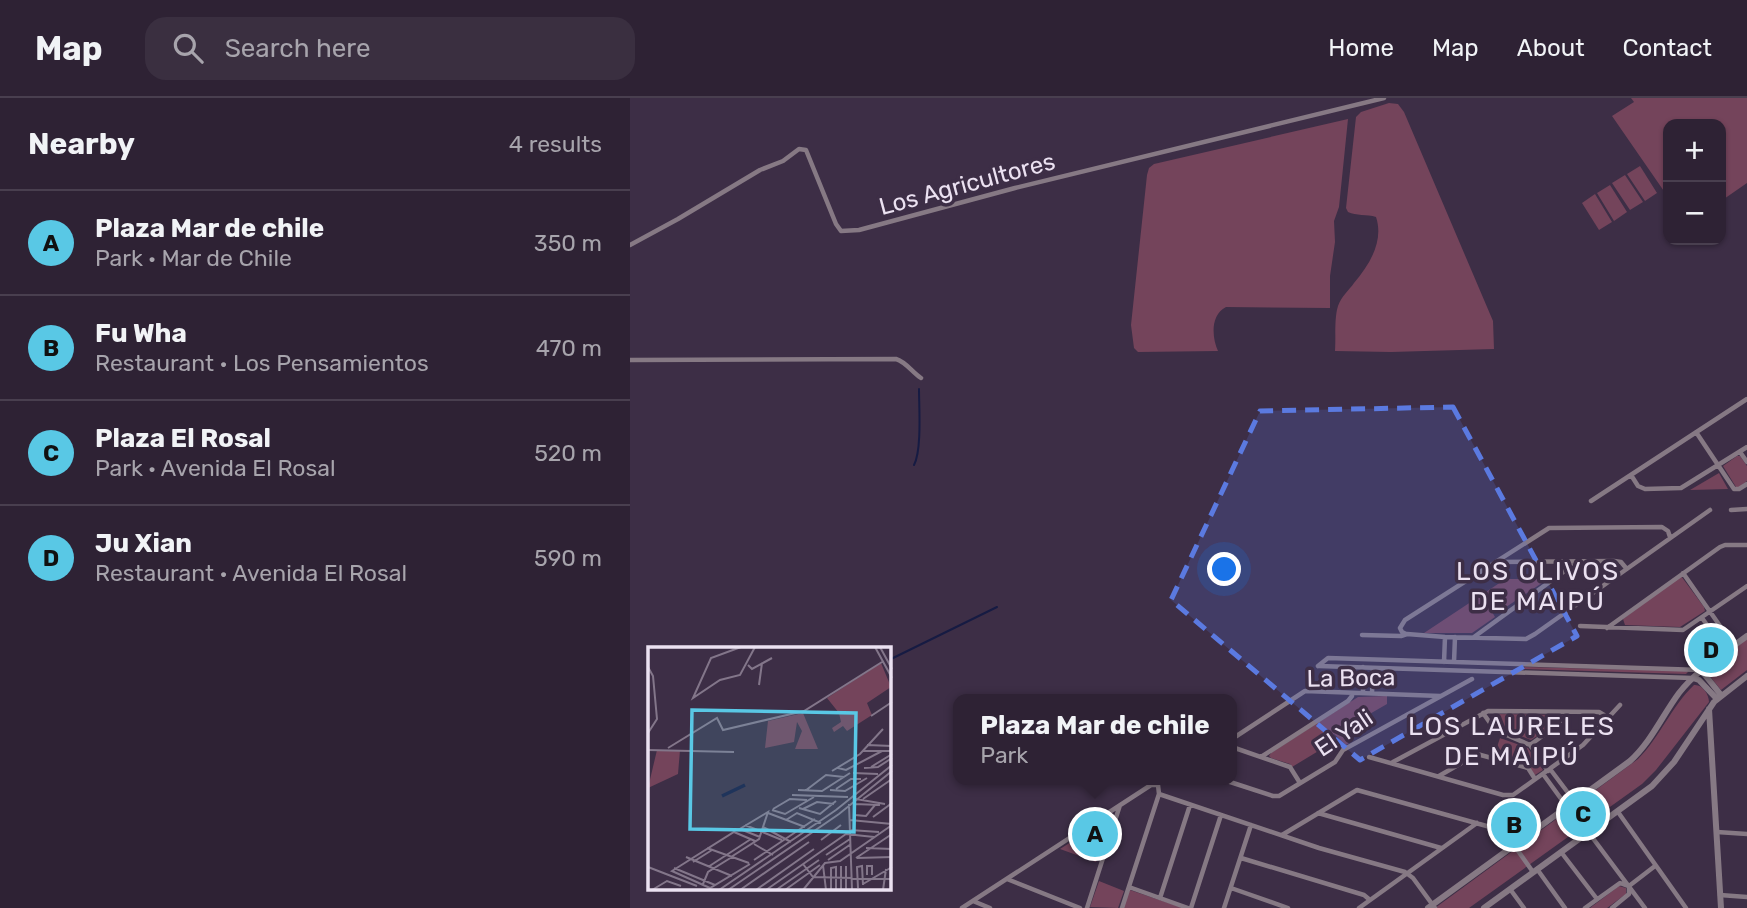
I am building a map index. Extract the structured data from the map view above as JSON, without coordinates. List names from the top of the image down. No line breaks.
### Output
{"streets":{"street":["Los Agricultores","La Boca","El Yali"]},"crossings":[["La Boca","El Yali"]],"districts":["LOS OLIVOS DE MAIPÚ","LOS LAURELES DE MAIPÚ"],"page":{"header":"Map","search":"Search here","nav":["Home","Map","About","Contact"],"heading":["Nearby","4 results"],"map_buttons":["+","−"],"list":[{"mark":"A","name":"Plaza Mar de chile","note":"Park · Mar de Chile","value":"350 m"},{"mark":"B","name":"Fu Wha","note":"Restaurant · Los Pensamientos","value":"470 m"},{"mark":"C","name":"Plaza El Rosal","note":"Park · Avenida El Rosal","value":"520 m"},{"mark":"D","name":"Ju Xian","note":"Restaurant · Avenida El Rosal","value":"590 m"}],"pins":["D","C","B","A"],"popup":["Plaza Mar de chile","Park"]}}
